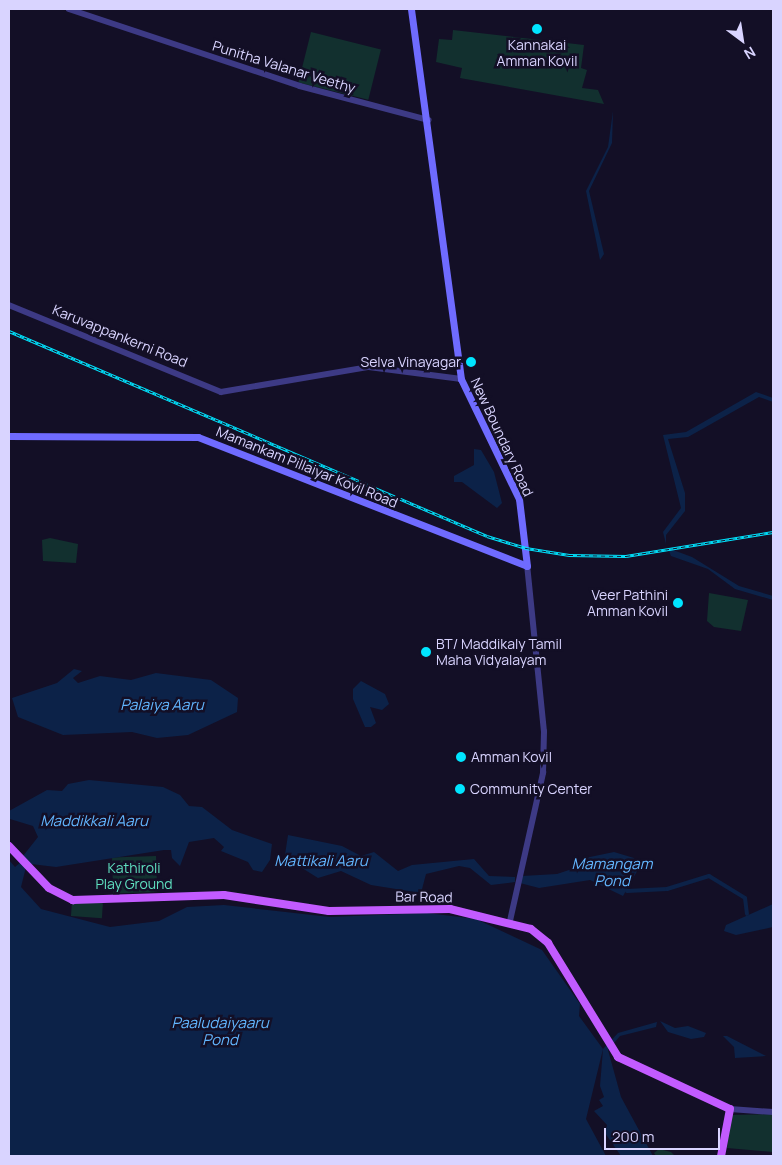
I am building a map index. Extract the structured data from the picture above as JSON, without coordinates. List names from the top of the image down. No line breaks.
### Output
{"streets":{"main road":["New Boundary Road","Mamankam Pillaiyar Kovil Road","Bar Road"],"street":["Punitha Valanar Veethy","Karuvappankerni Road"]},"crossings":[["Punitha Valanar Veethy","New Boundary Road"],["Karuvappankerni Road","New Boundary Road"],["New Boundary Road","Mamankam Pillaiyar Kovil Road"],["New Boundary Road","Bar Road"]],"water":["Palaiya Aaru","Maddikkali Aaru","Mattikali Aaru","Mamangam Pond","Paaludaiyaaru Pond"],"parks":["Kathiroli Play Ground"],"places":["Kannakai Amman Kovil","Selva Vinayagar","Veer Pathini Amman Kovil","BT/ Maddikaly Tamil Maha Vidyalayam","Amman Kovil","Community Center"],"scale_bar":"200 m","north":"bottom right"}
